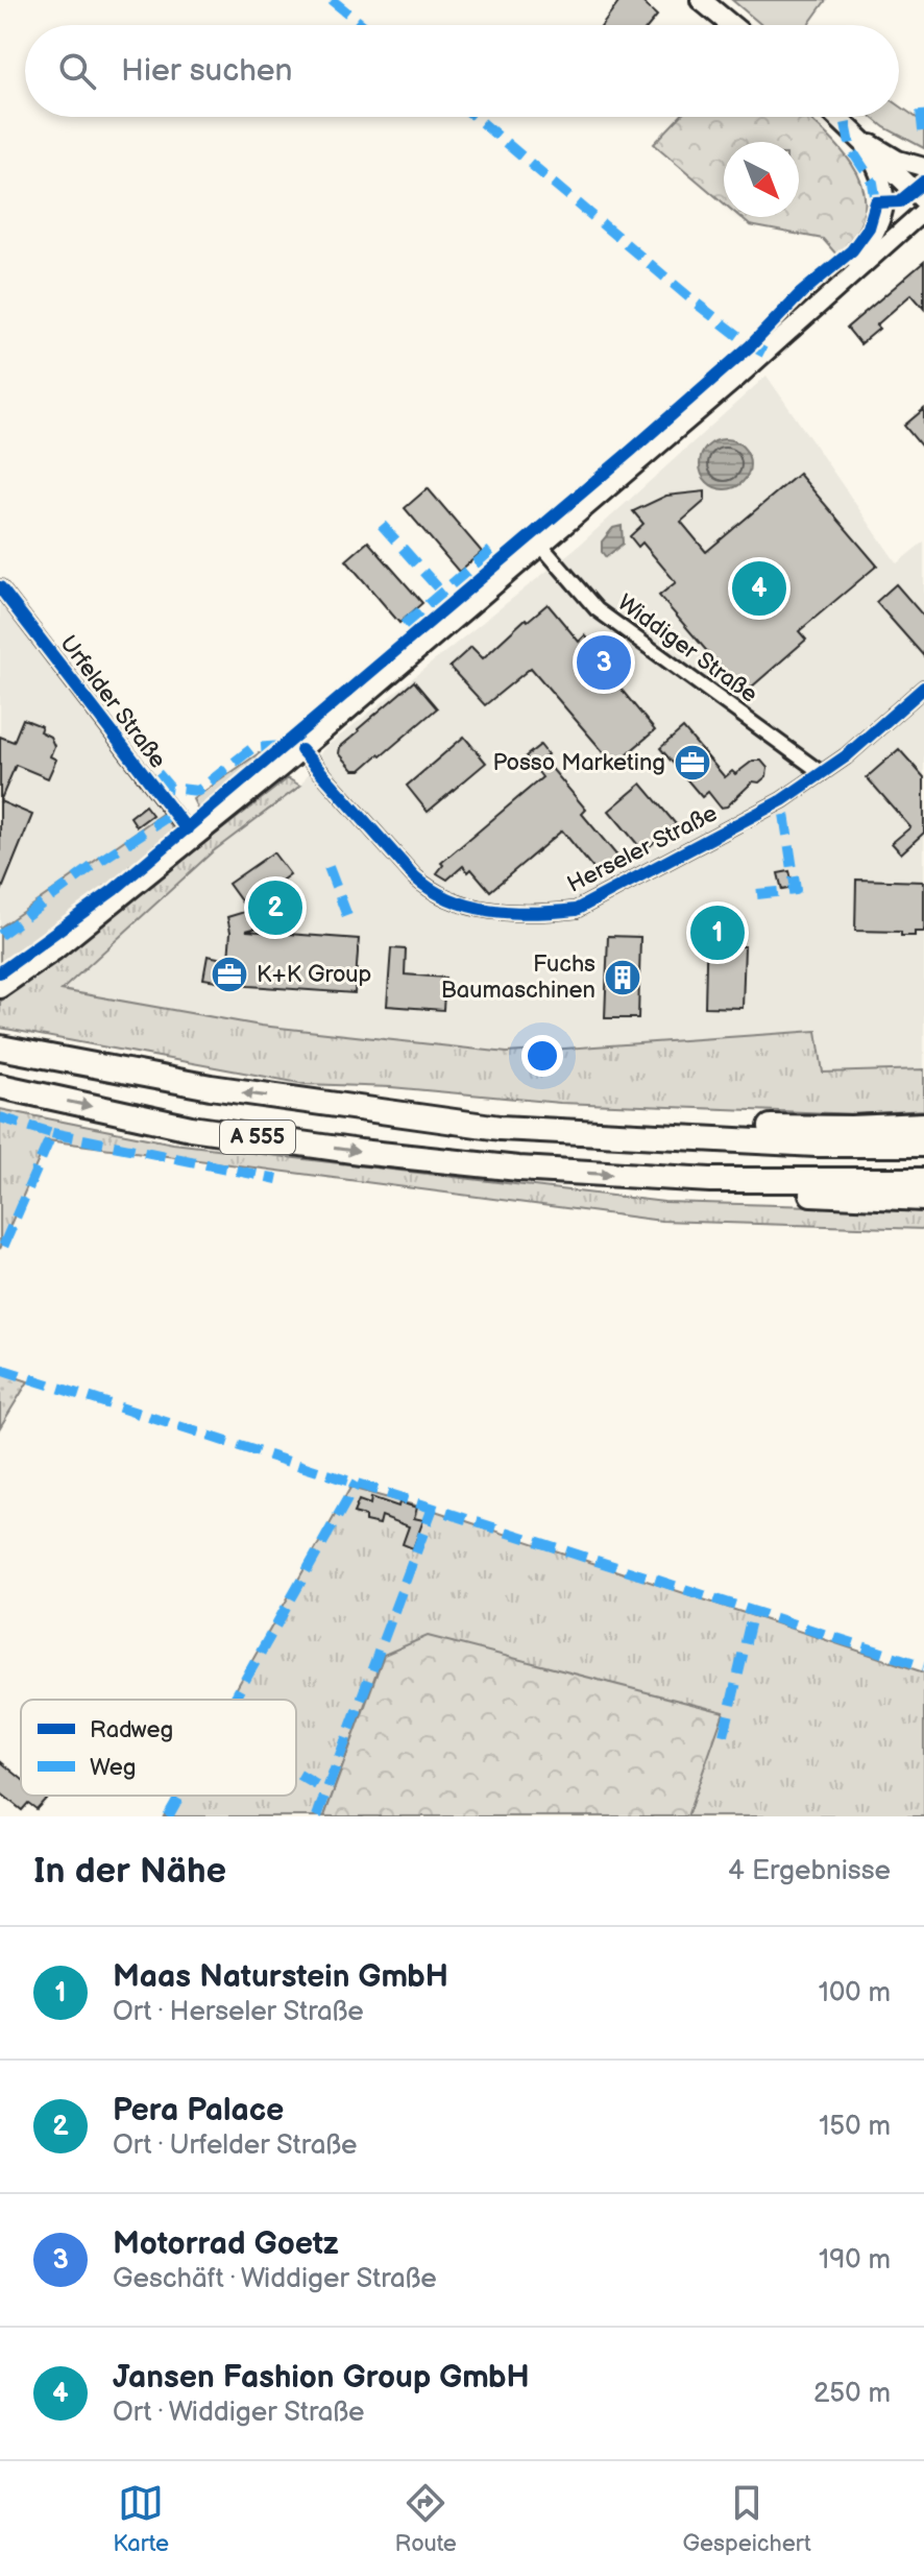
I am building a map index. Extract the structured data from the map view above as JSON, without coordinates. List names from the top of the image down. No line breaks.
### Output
{"streets":{"highway":["A 555"],"street":["Widdiger Straße","Urfelder Straße","Herseler Straße"]},"crossings":[["Widdiger Straße","Herseler Straße"]],"places":{"office":["Posso Marketing","K+K Group"],"building":["Fuchs Baumaschinen"]},"legend":["Radweg","Weg"],"north":"bottom right","page":{"search":"Hier suchen","pins":["4","3","2","1"],"heading":["In der Nähe","4 Ergebnisse"],"list":[{"mark":"1","name":"Maas Naturstein GmbH","note":"Ort · Herseler Straße","value":"100 m"},{"mark":"2","name":"Pera Palace","note":"Ort · Urfelder Straße","value":"150 m"},{"mark":"3","name":"Motorrad Goetz","note":"Geschäft · Widdiger Straße","value":"190 m"},{"mark":"4","name":"Jansen Fashion Group GmbH","note":"Ort · Widdiger Straße","value":"250 m"}],"nav":["Karte","Route","Gespeichert"]}}
